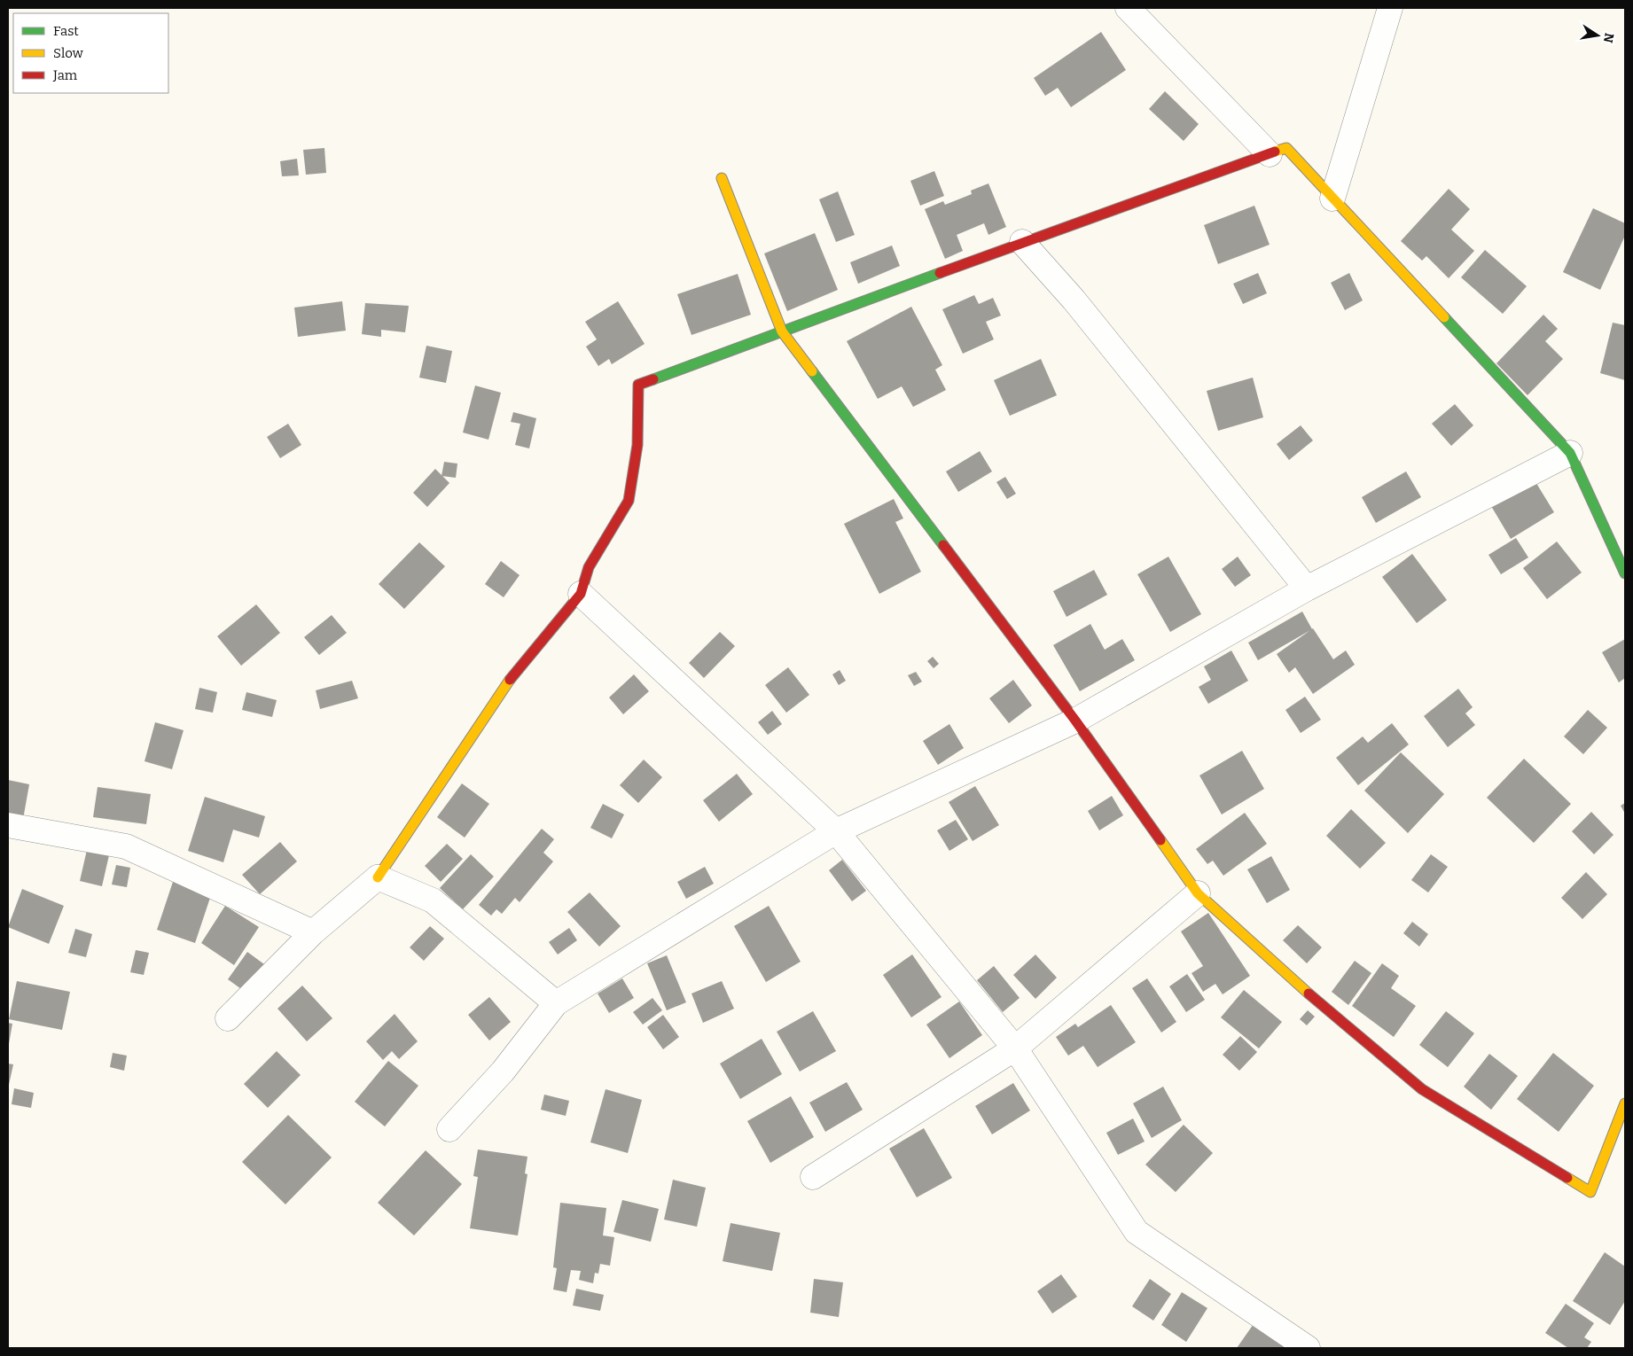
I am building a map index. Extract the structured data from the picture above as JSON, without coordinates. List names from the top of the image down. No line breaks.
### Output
{"legend":["Fast","Slow","Jam"],"north":"right"}
